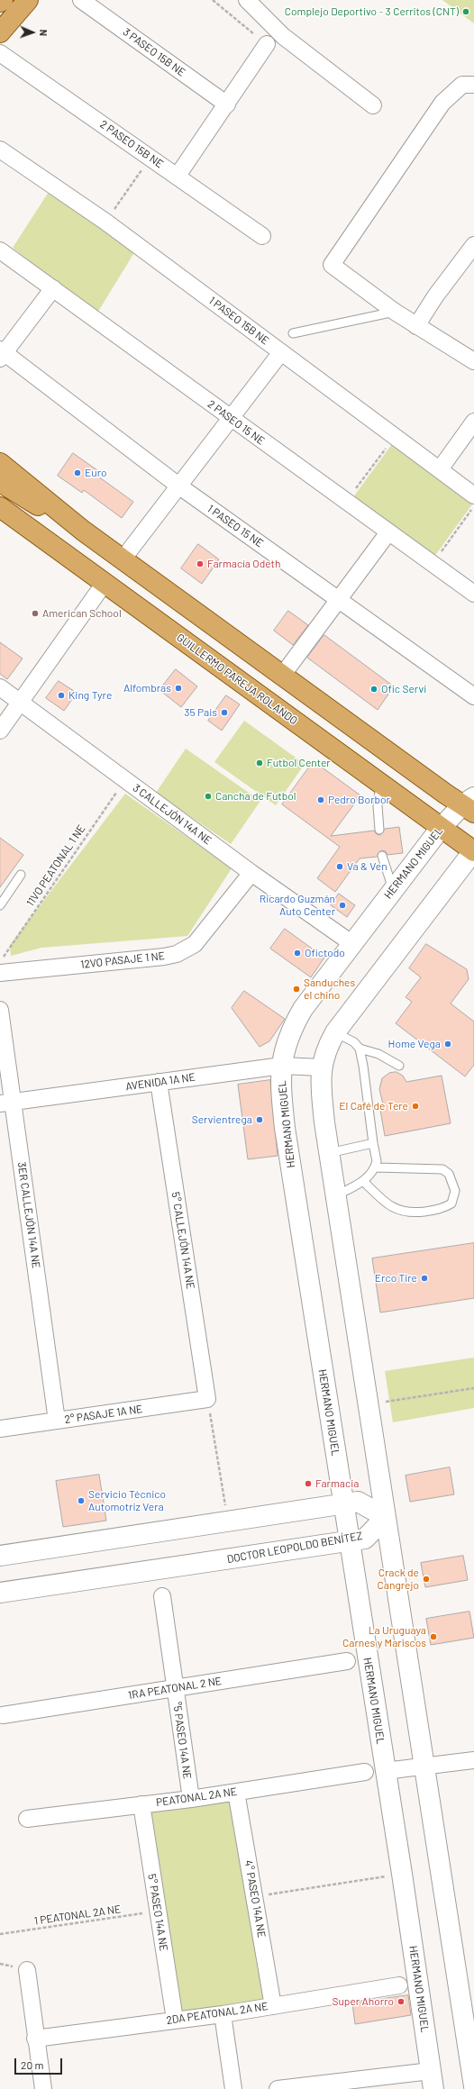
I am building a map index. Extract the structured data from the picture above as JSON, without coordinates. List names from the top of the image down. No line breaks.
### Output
{"streets":{"main road":["GUILLERMO PAREJA ROLANDO"],"street":["3 PASEO 15B NE","2 PASEO 15B NE","1 PASEO 15B NE","2 PASEO 15 NE","1 PASEO 15 NE","3 CALLEJÓN 14A NE","HERMANO MIGUEL","12VO PASAJE 1 NE","AVENIDA 1A NE","3ER CALLEJÓN 14A NE","5° CALLEJÓN 14A NE","2° PASAJE 1A NE","DOCTOR LEOPOLDO BENÍTEZ","1RA PEATONAL 2 NE","°5 PASEO 14A NE","PEATONAL 2A NE","4° PASEO 14A NE","5° PASEO 14A NE","2DA PEATONAL 2A NE"],"path":["11VO PEATONAL 1 NE","1 PEATONAL 2A NE"]},"crossings":[["GUILLERMO PAREJA ROLANDO","HERMANO MIGUEL"],["3 CALLEJÓN 14A NE","11VO PEATONAL 1 NE"],["3 CALLEJÓN 14A NE","12VO PASAJE 1 NE"],["HERMANO MIGUEL","AVENIDA 1A NE"],["HERMANO MIGUEL","DOCTOR LEOPOLDO BENÍTEZ"],["AVENIDA 1A NE","3ER CALLEJÓN 14A NE"],["AVENIDA 1A NE","5° CALLEJÓN 14A NE"],["3ER CALLEJÓN 14A NE","2° PASAJE 1A NE"],["5° CALLEJÓN 14A NE","2° PASAJE 1A NE"],["1RA PEATONAL 2 NE","°5 PASEO 14A NE"],["°5 PASEO 14A NE","PEATONAL 2A NE"],["PEATONAL 2A NE","4° PASEO 14A NE"],["PEATONAL 2A NE","5° PASEO 14A NE"],["4° PASEO 14A NE","2DA PEATONAL 2A NE"],["5° PASEO 14A NE","1 PEATONAL 2A NE"],["5° PASEO 14A NE","2DA PEATONAL 2A NE"]],"places":["Complejo Deportivo - 3 Cerritos (CNT)","Euro","Farmacía Odeth","American School","Alfombras","Ofic Servi","King Tyre","35 Pais","Futbol Center","Cancha de Futbol","Pedro Borbor","Va & Ven","Ricardo Guzmán Auto Center","Ofictodo","Sanduches el chino","Home Vega","El Café de Tere","Servientrega","Erco Tire","Farmacia","Servicio Técnico Automotriz Vera","Crack de Cangrejo","La Uruguaya Carnes y Mariscos","Super Ahorro"],"scale_bar":"20 m","north":"right"}
